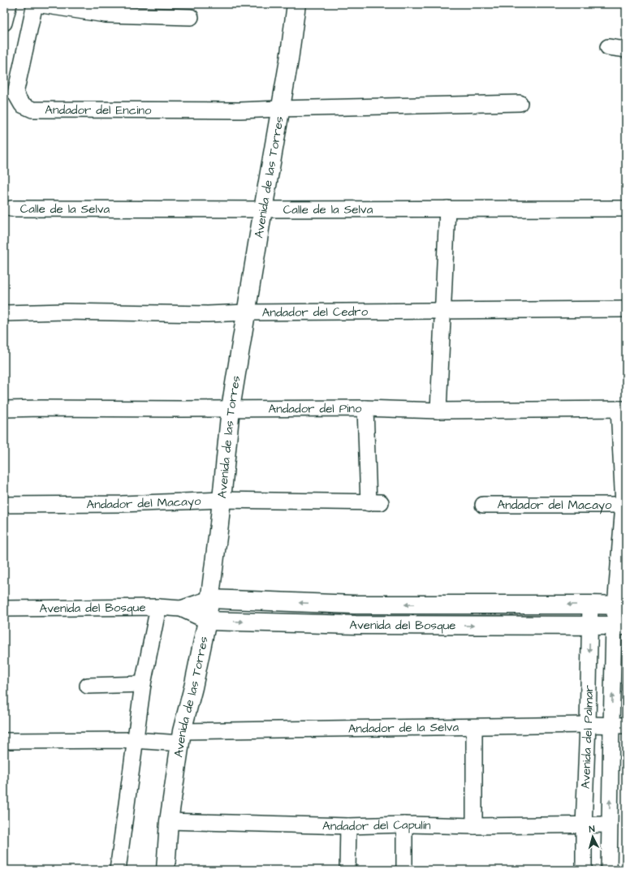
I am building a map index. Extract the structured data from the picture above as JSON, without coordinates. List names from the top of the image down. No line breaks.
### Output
{"streets":{"street":["Andador del Encino","Avenida de las Torres","Calle de la Selva","Andador del Cedro","Andador del Pino","Andador del Macayo","Avenida del Bosque","Andador de la Selva","Avenida del Palmar","Andador del Capulín"]},"crossings":[["Andador del Encino","Avenida de las Torres"],["Avenida de las Torres","Calle de la Selva"],["Avenida de las Torres","Andador del Cedro"],["Avenida de las Torres","Andador del Pino"],["Avenida de las Torres","Andador del Macayo"],["Avenida de las Torres","Avenida del Bosque"],["Avenida de las Torres","Andador de la Selva"],["Avenida de las Torres","Andador del Capulín"],["Andador del Pino","Andador del Macayo"],["Andador del Pino","Avenida del Palmar"],["Andador del Macayo","Avenida del Palmar"],["Avenida del Bosque","Avenida del Palmar"],["Andador de la Selva","Avenida del Palmar"],["Avenida del Palmar","Andador del Capulín"]],"north":"top"}
